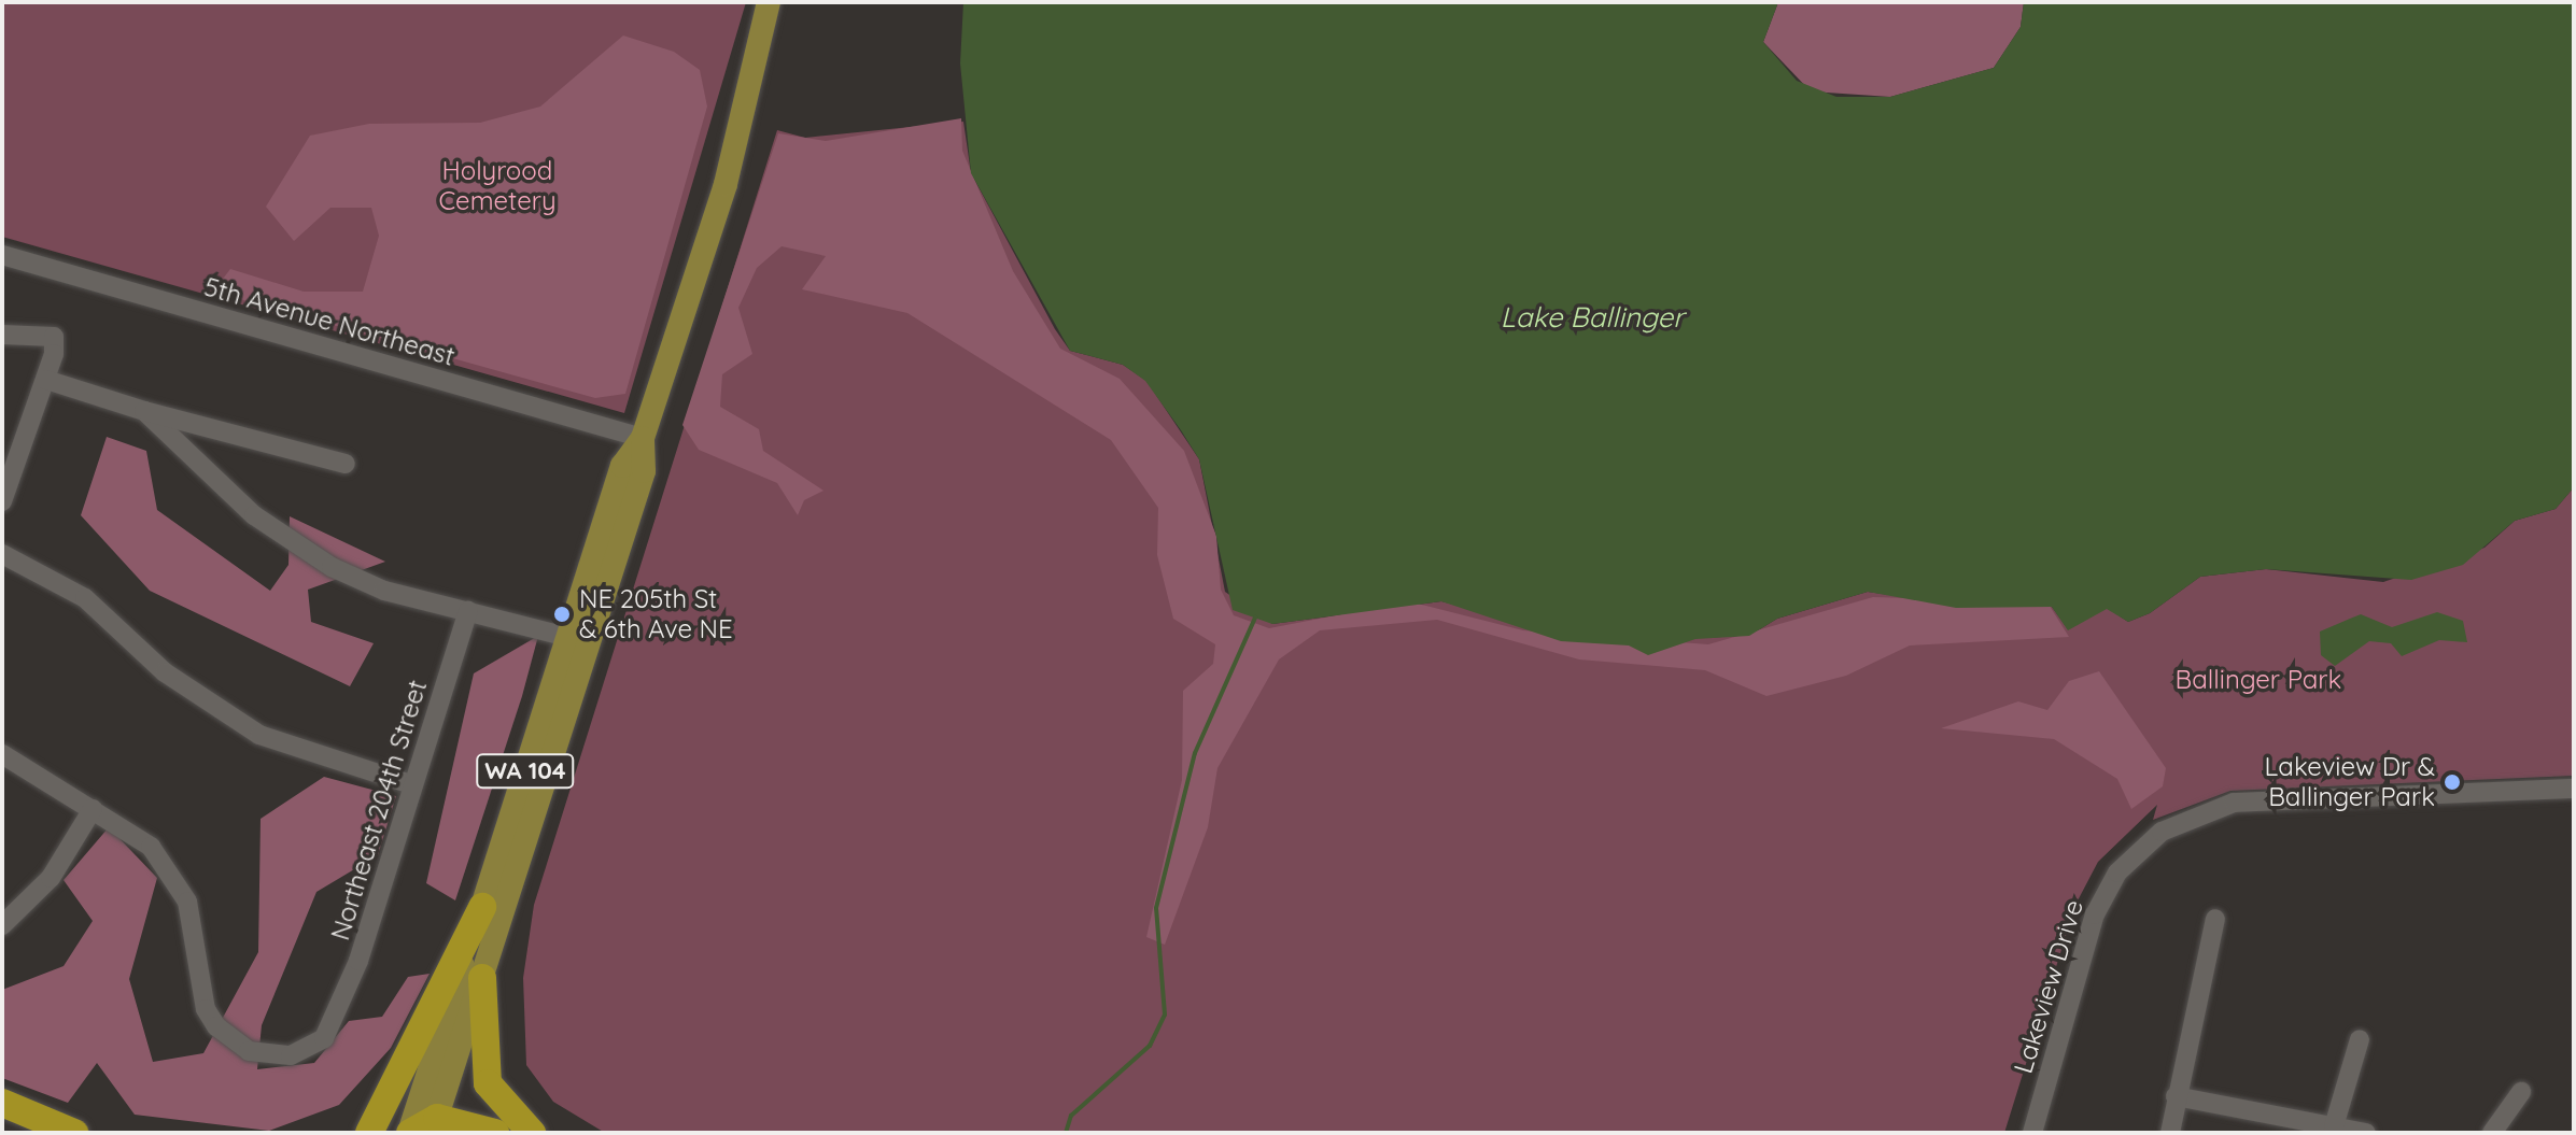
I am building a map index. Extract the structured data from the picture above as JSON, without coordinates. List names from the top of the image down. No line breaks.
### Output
{"streets":{"main road":["WA 104"],"street":["5th Avenue Northeast","Northeast 204th Street","Lakeview Drive"]},"crossings":[["5th Avenue Northeast","WA 104"]],"water":["Lake Ballinger"],"parks":["Holyrood Cemetery","Ballinger Park"],"places":["NE 205th St & 6th Ave NE","Lakeview Dr & Ballinger Park"]}
